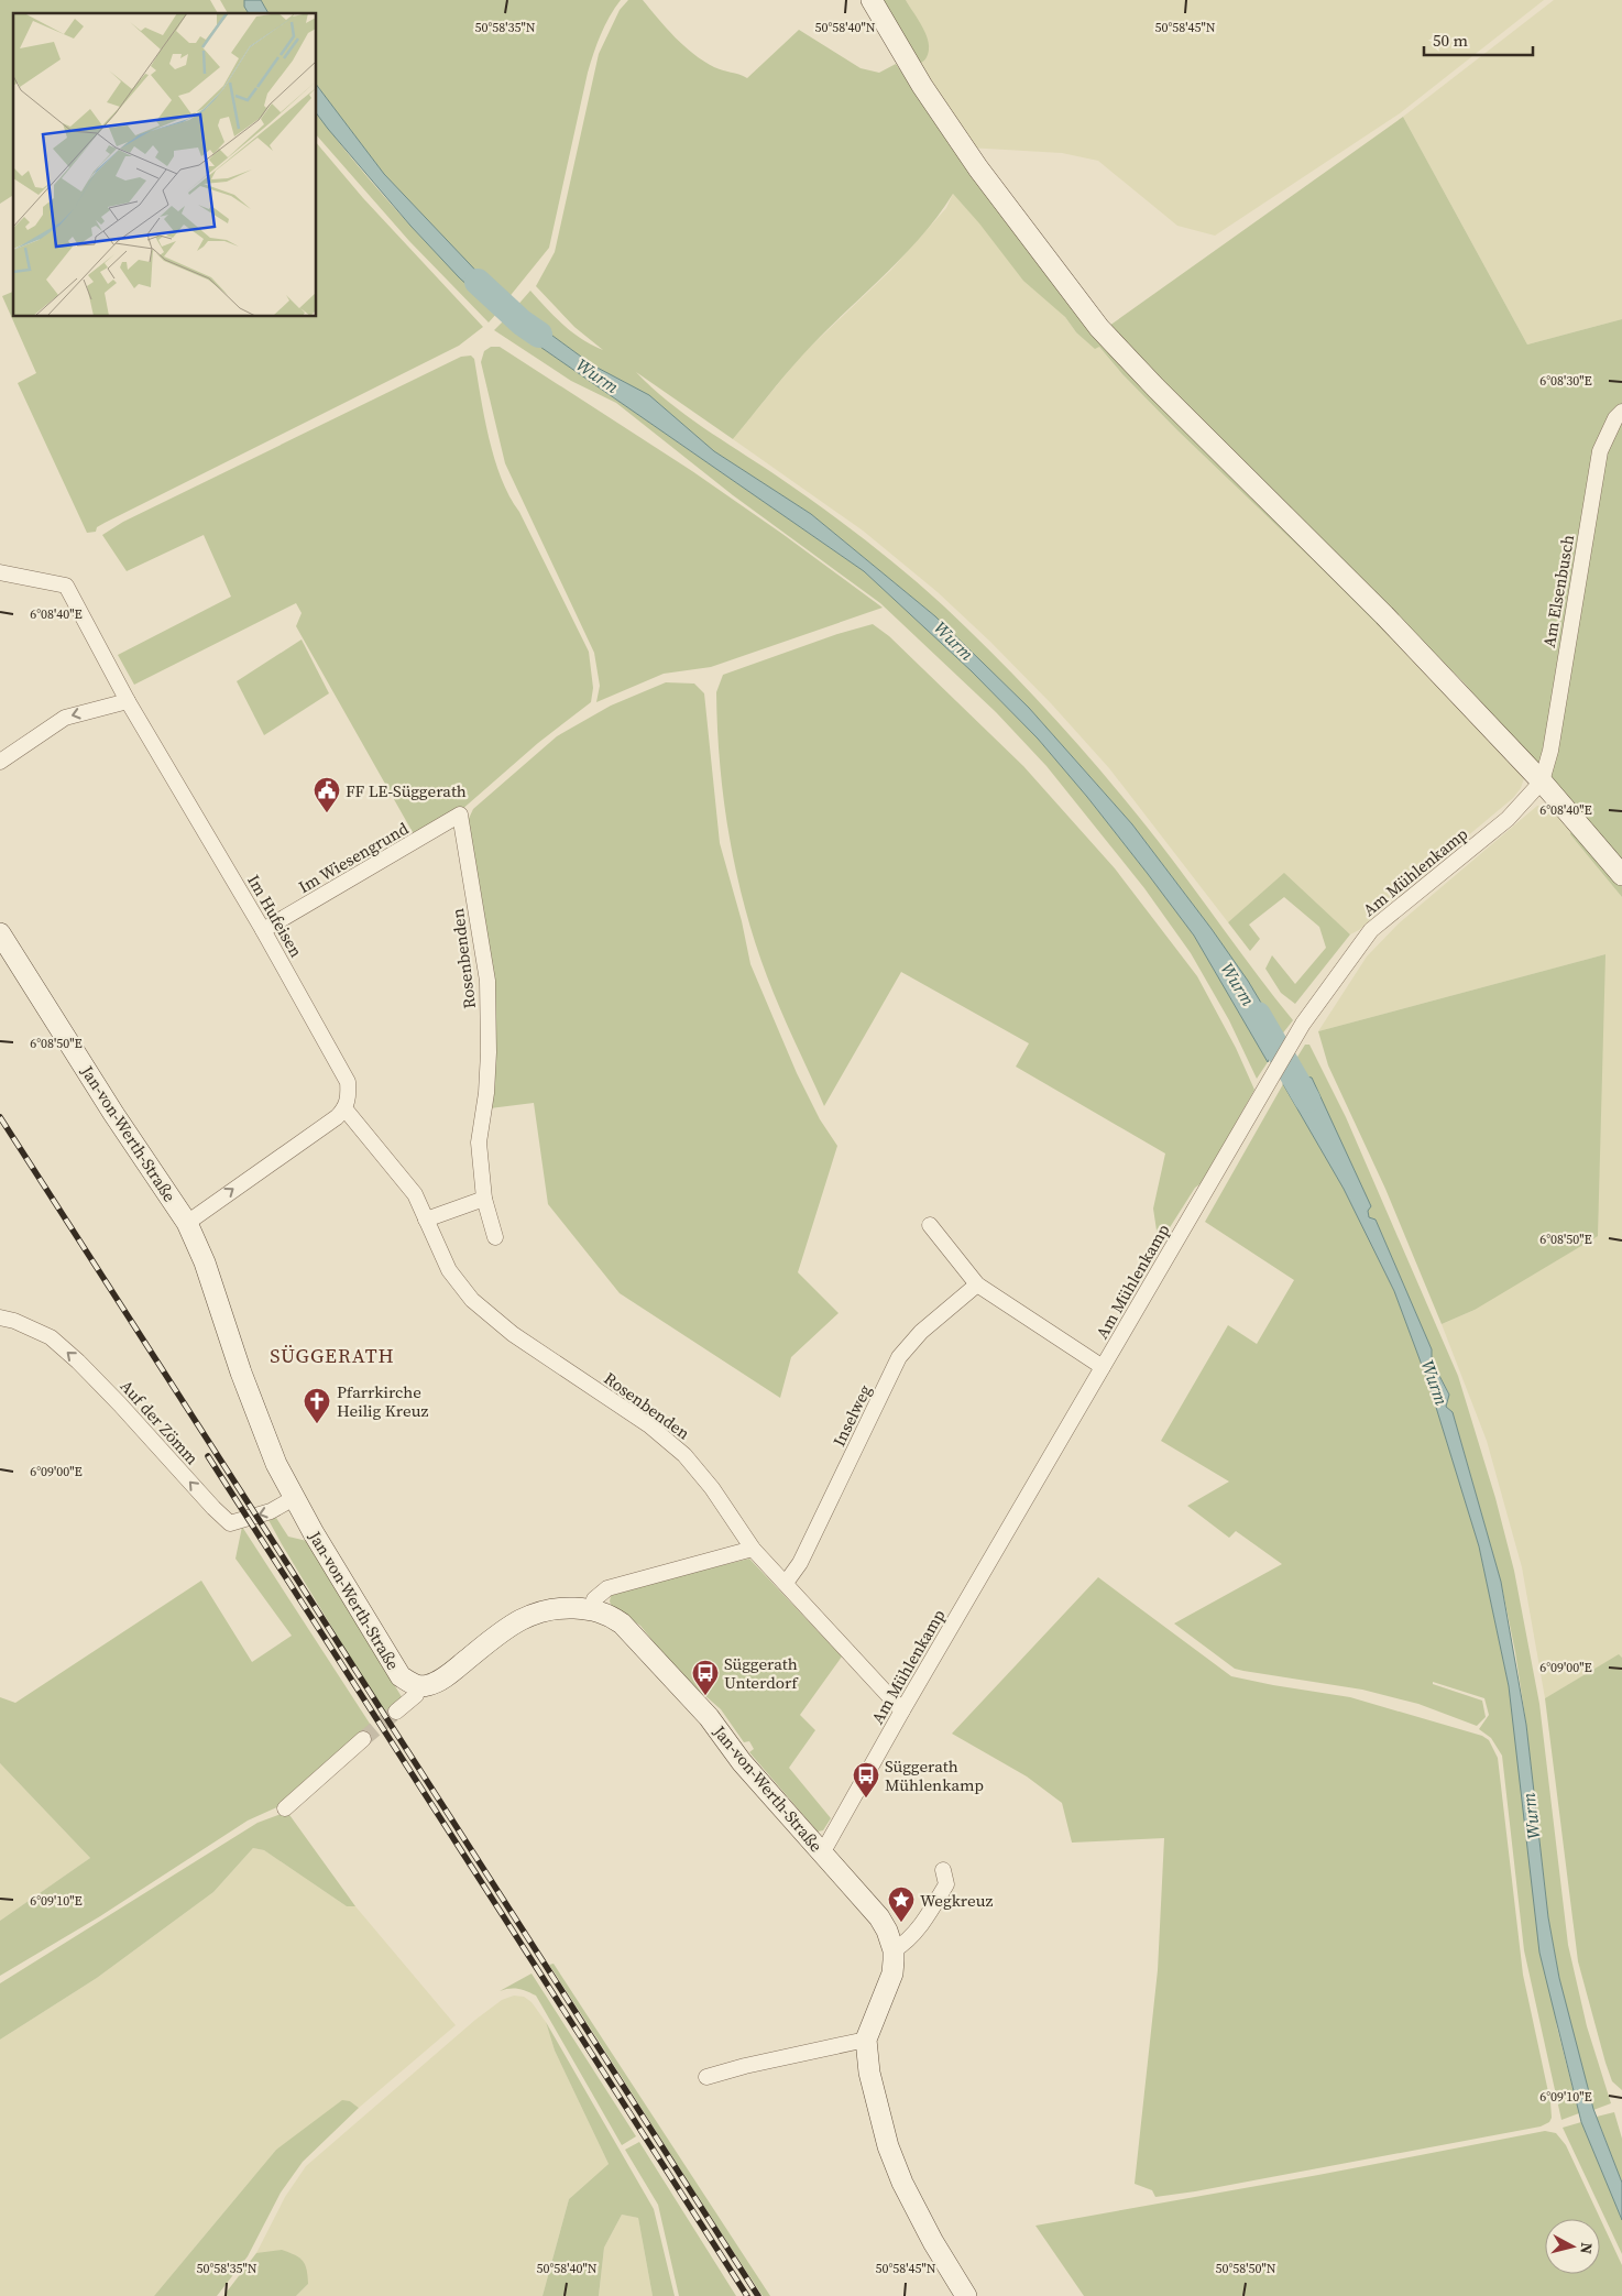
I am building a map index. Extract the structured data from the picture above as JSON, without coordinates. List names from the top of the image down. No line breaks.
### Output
{"streets":{"main road":["Jan-von-Werth-Straße"],"street":["Am Elsenbusch","Im Wiesengrund","Am Mühlenkamp","Im Hufeisen","Rosenbenden","Inselweg","Auf der Zömm"]},"crossings":[["Am Elsenbusch","Am Mühlenkamp"],["Im Wiesengrund","Im Hufeisen"],["Im Wiesengrund","Rosenbenden"],["Am Mühlenkamp","Rosenbenden"],["Am Mühlenkamp","Jan-von-Werth-Straße"],["Im Hufeisen","Rosenbenden"],["Rosenbenden","Inselweg"],["Jan-von-Werth-Straße","Auf der Zömm"]],"one_way":["Auf der Zömm"],"districts":["SÜGGERATH"],"water":["Wurm"],"places":{"public building":["FF LE-Süggerath"],"church":["Pfarrkirche Heilig Kreuz"],"bus stop":["Süggerath Unterdorf","Süggerath Mühlenkamp"],"place":["Wegkreuz"]},"scale_bar":"50 m","north":"right","coordinates":["50°58'35\"N","50°58'40\"N","50°58'45\"N","6°08'30\"E","6°08'40\"E","6°08'50\"E","6°09'00\"E","6°09'10\"E","50°58'50\"N"]}
